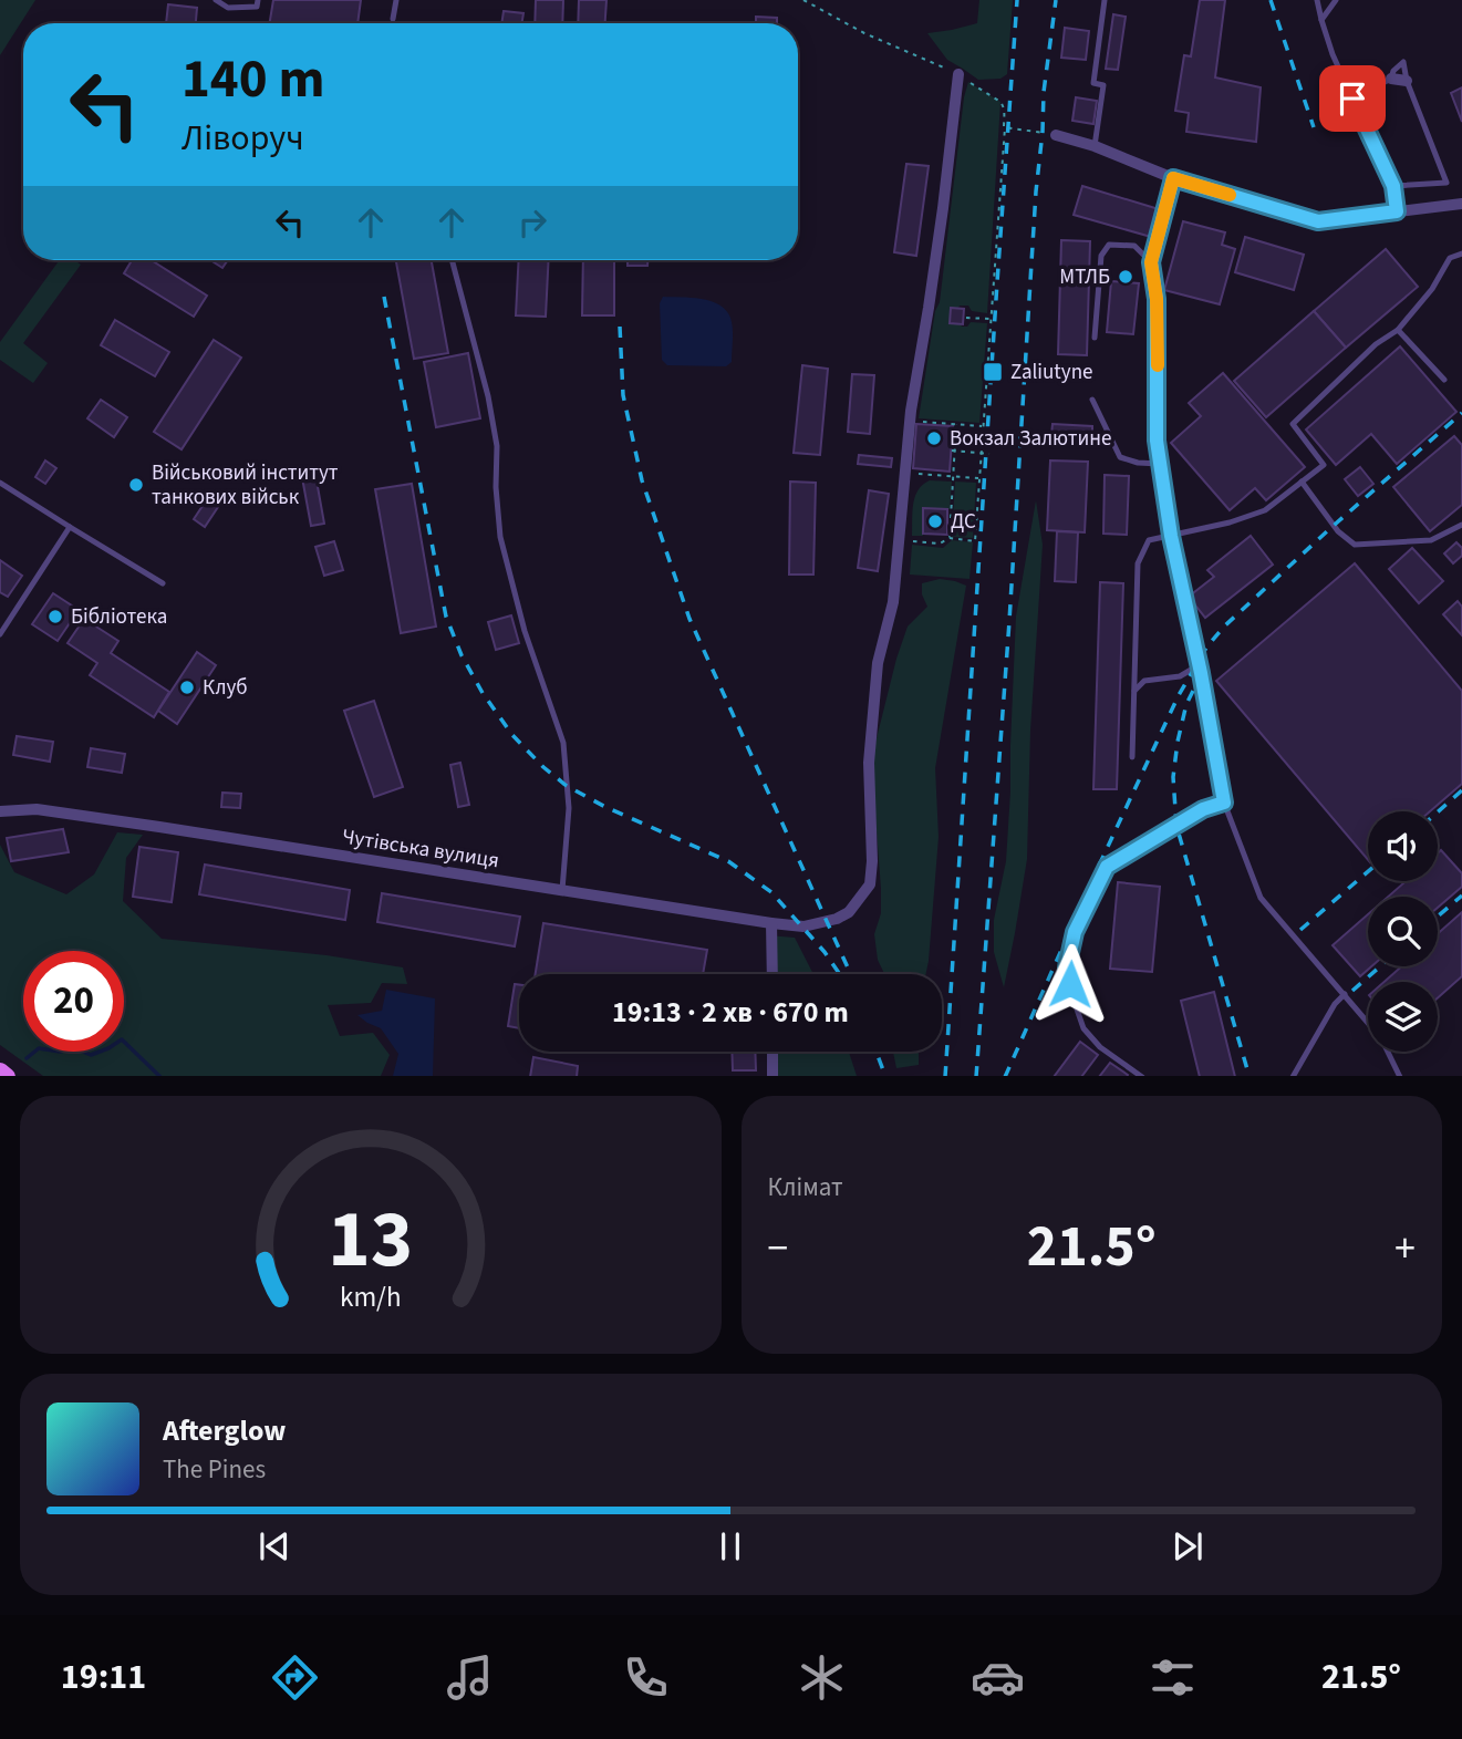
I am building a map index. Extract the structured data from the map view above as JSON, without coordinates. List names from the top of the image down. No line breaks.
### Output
{"streets":{"street":["Чутівська вулиця"]},"places":{"other":["МТЛБ","Вокзал Залютине","Військовий інститут танкових військ","ДС","Бібліотека","Клуб"],"transit":["Zaliutyne"]},"page":{"turn":["140 m","Ліворуч"],"limit":"20","trip":"19:13 · 2 хв · 670 m","tile":"Клімат","heat":["−","21.5°","+"],"song":["Afterglow","The Pines"],"tabs":["19:11","21.5°"],"gauge":["13","km/h"]}}
